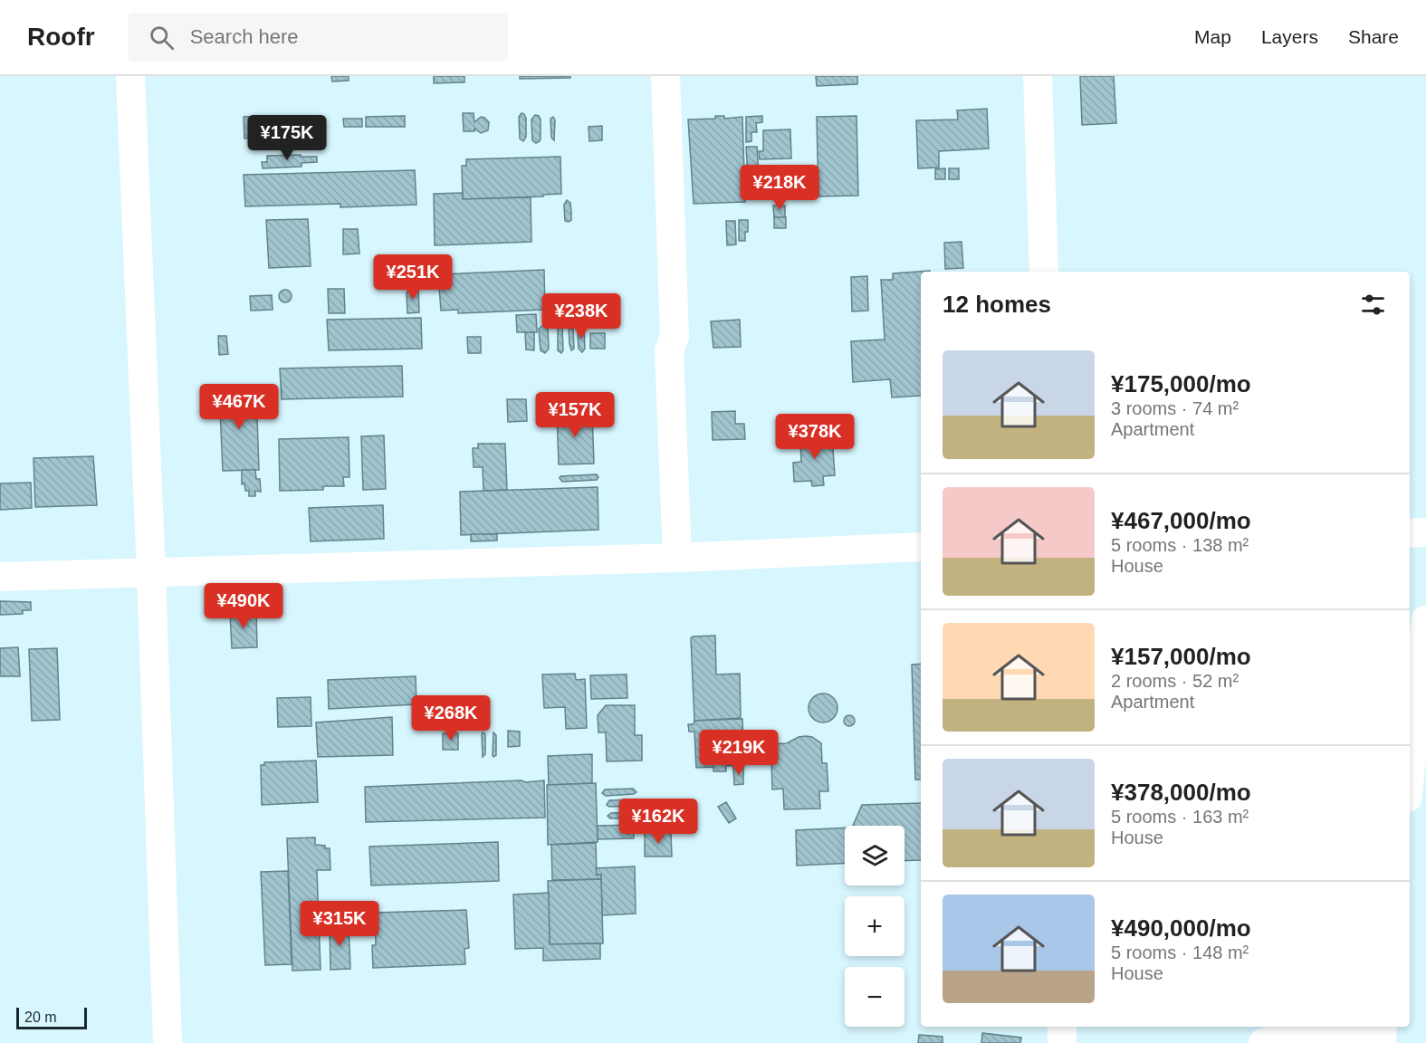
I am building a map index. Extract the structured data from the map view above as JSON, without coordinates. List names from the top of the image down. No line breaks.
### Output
{"scale_bar":"20 m","page":{"header":"Roofr","search":"Search here","nav":["Map","Layers","Share"],"price":["¥175K","¥218K","¥251K","¥238K","¥467K","¥157K","¥378K","¥490K","¥268K","¥219K","¥162K","¥315K"],"heading":"12 homes","list":[{"name":"¥175,000/mo","note":"3 rooms · 74 m² · Apartment"},{"name":"¥467,000/mo","note":"5 rooms · 138 m² · House"},{"name":"¥157,000/mo","note":"2 rooms · 52 m² · Apartment"},{"name":"¥378,000/mo","note":"5 rooms · 163 m² · House"},{"name":"¥490,000/mo","note":"5 rooms · 148 m² · House"}],"map_buttons":["+","−"],"scale":"20 m"}}
